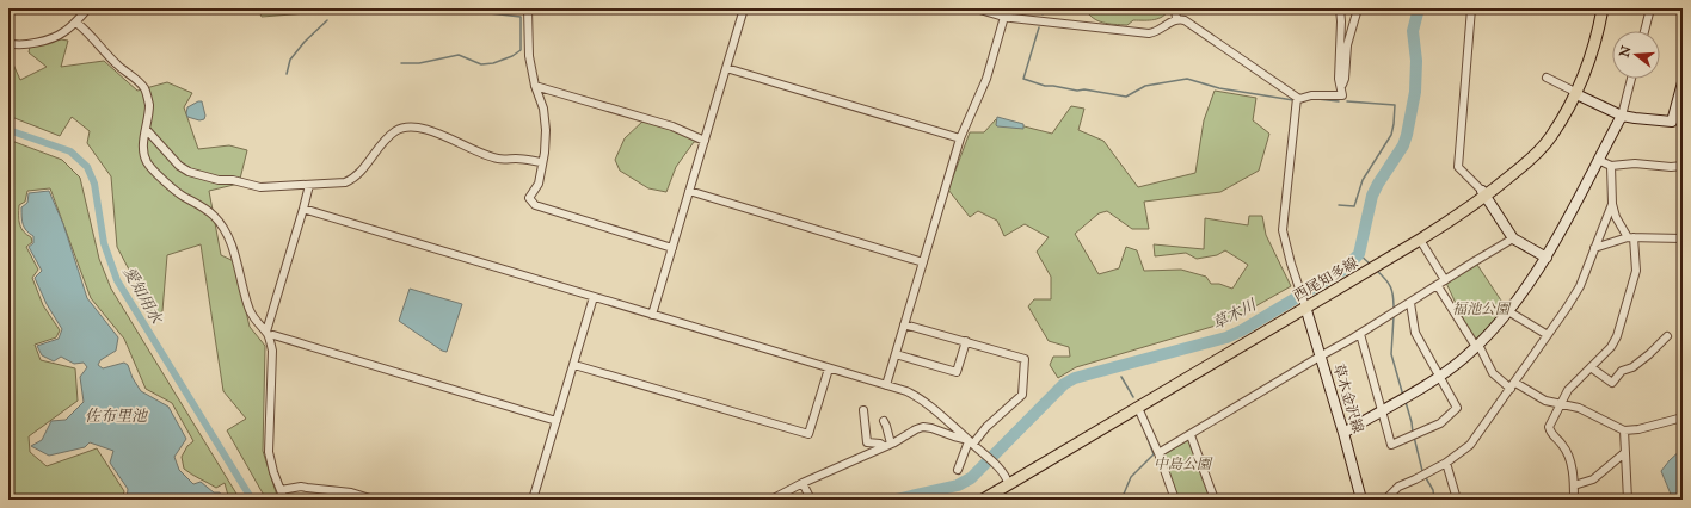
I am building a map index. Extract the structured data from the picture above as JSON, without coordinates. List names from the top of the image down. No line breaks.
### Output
{"streets":{"main road":["西尾知多線"],"street":["草木金沢線"]},"crossings":[["西尾知多線","草木金沢線"]],"water":["愛知用水","草木川","佐布里池"],"parks":["福池公園","中島公園"],"north":"left"}
